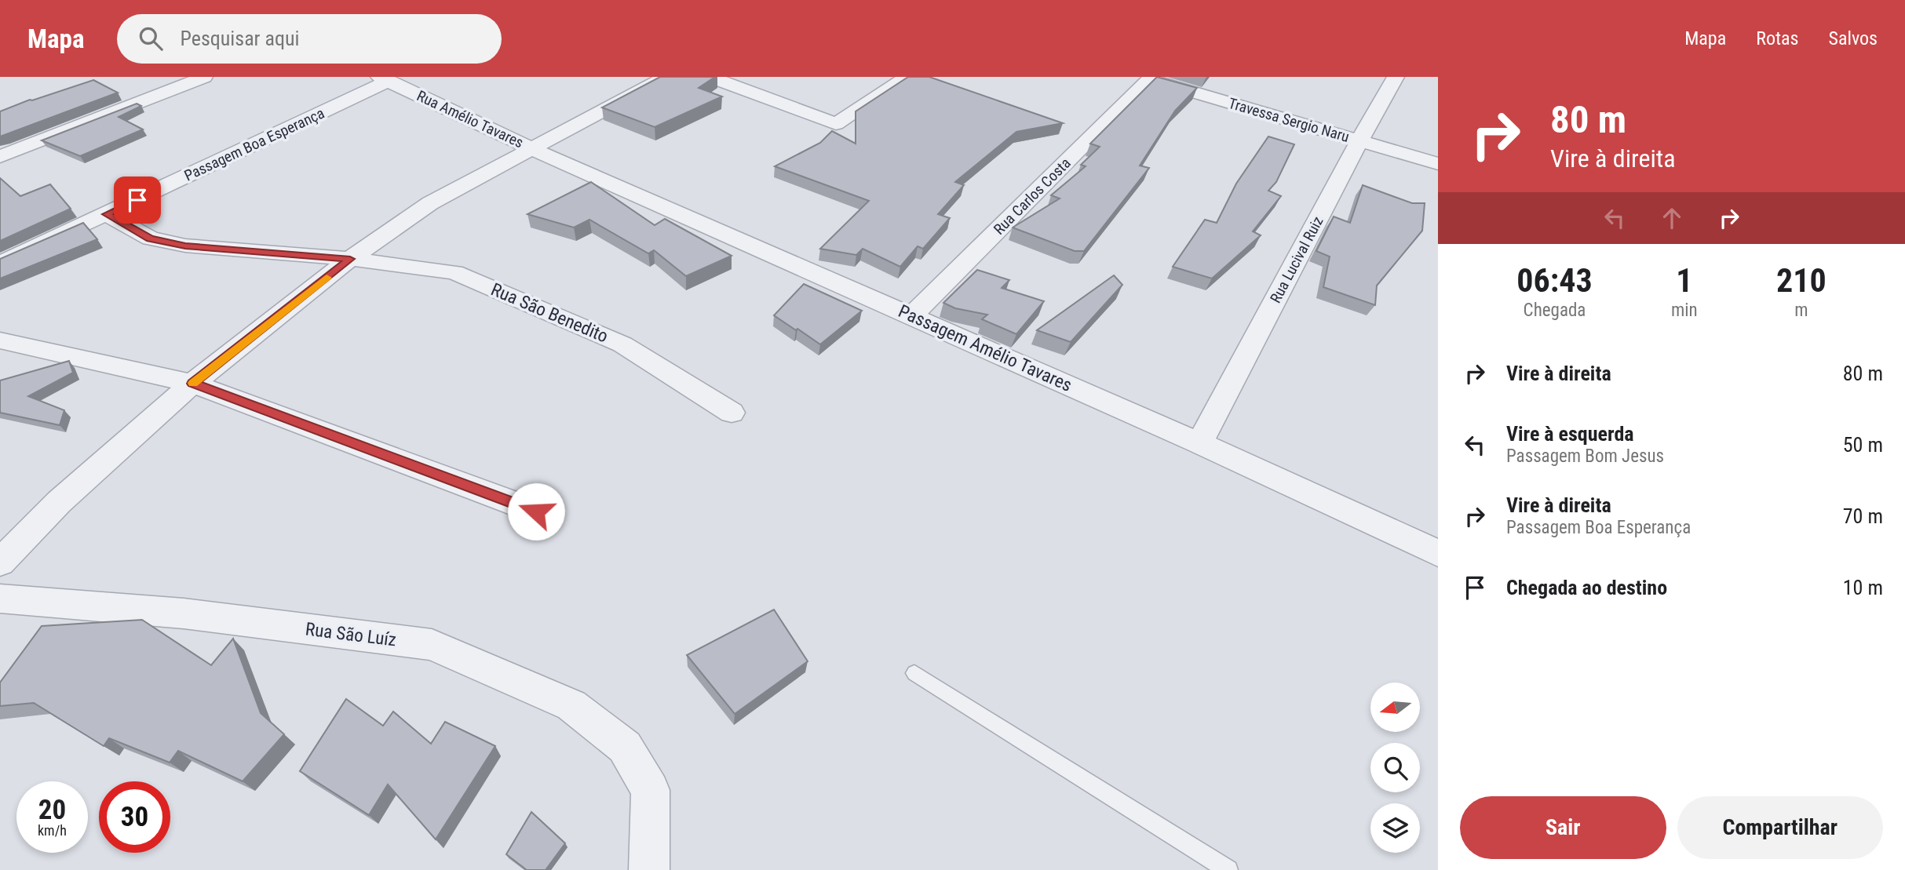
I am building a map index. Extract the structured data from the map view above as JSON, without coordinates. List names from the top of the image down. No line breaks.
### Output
{"streets":{"street":["Rua Amélio Tavares","Travessa Sergio Naru","Passagem Boa Esperança","Rua Carlos Costa","Rua Lucival Ruiz","Rua São Benedito","Passagem Amélio Tavares","Rua São Luíz"]},"crossings":[["Rua Amélio Tavares","Passagem Boa Esperança"],["Rua Amélio Tavares","Passagem Amélio Tavares"],["Travessa Sergio Naru","Rua Carlos Costa"],["Travessa Sergio Naru","Rua Lucival Ruiz"],["Passagem Boa Esperança","Rua São Benedito"],["Rua Carlos Costa","Passagem Amélio Tavares"],["Rua Lucival Ruiz","Passagem Amélio Tavares"]],"north":"left","page":{"header":"Mapa","search":"Pesquisar aqui","nav":["Mapa","Rotas","Salvos"],"turn":["80 m","Vire à direita"],"eta":["06:43","Chegada","1","min","210","m"],"list":[{"name":"Vire à direita","value":"80 m"},{"name":"Vire à esquerda","note":"Passagem Bom Jesus","value":"50 m"},{"name":"Vire à direita","note":"Passagem Boa Esperança","value":"70 m"},{"name":"Chegada ao destino","value":"10 m"}],"speed":"20 km/h","limit":"30","buttons":["Sair","Compartilhar"]}}
